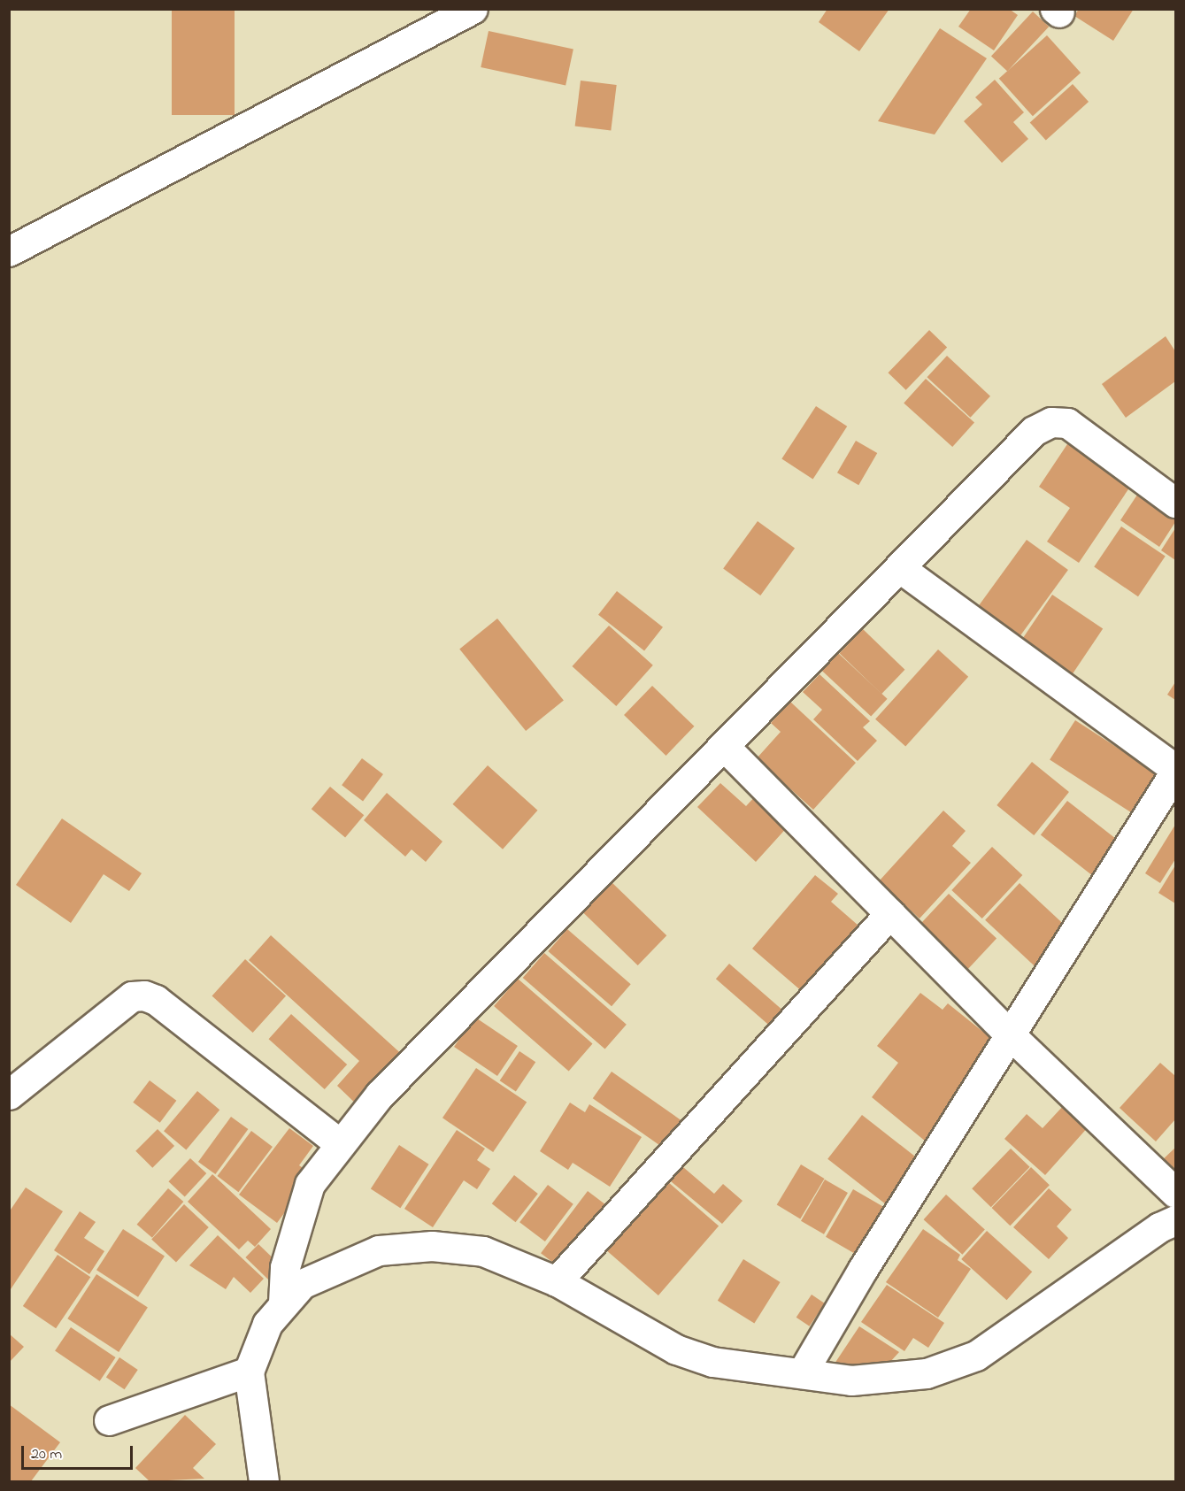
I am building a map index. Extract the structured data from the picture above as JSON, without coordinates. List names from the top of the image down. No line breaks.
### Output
{"scale_bar":"20 m"}
